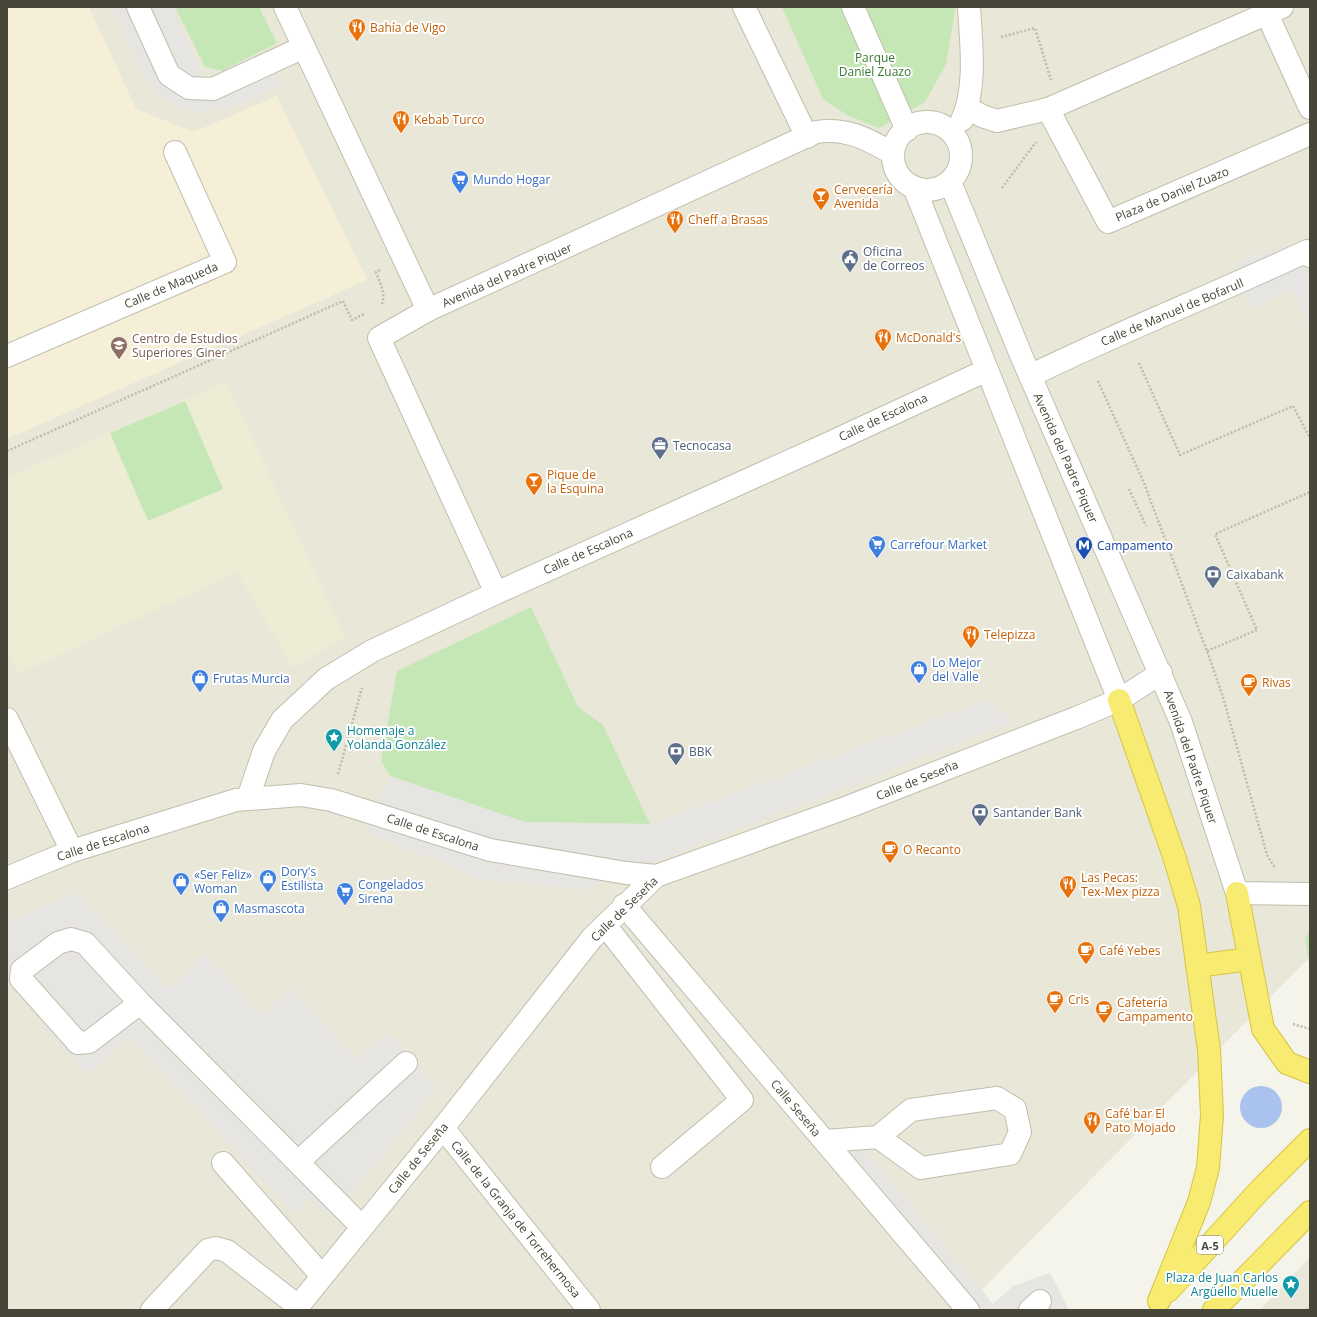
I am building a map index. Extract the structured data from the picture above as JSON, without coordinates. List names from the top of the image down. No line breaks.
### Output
{"streets":{"highway":["A-5"],"street":["Plaza de Daniel Zuazo","Avenida del Padre Piquer","Calle de Maqueda","Calle de Manuel de Bofarull","Calle de Escalona","Calle de Seseña","Calle Seseña","Calle de la Granja de Torrehermosa"]},"crossings":[["Avenida del Padre Piquer","Calle de Manuel de Bofarull"],["Avenida del Padre Piquer","Calle de Escalona"],["Avenida del Padre Piquer","Calle de Seseña"],["Calle de Escalona","Calle de Seseña"],["Calle de Seseña","Calle Seseña"],["Calle de Seseña","Calle de la Granja de Torrehermosa"]],"parks":["Parque Daniel Zuazo"],"places":{"restaurant":["Bahía de Vigo","Kebab Turco","Cheff a Brasas","McDonald's","Telepizza","Las Pecas: Tex-Mex pizza","Café bar El Pato Mojado"],"supermarket":["Mundo Hogar","Carrefour Market","Congelados Sirena"],"bar":["Cervecería Avenida","Pique de la Esquina"],"public building":["Oficina de Correos"],"school or university":["Centro de Estudios Superiores Giner"],"office":["Tecnocasa"],"metro station":["Campamento"],"bank":["Caixabank","BBK","Santander Bank"],"shop":["Lo Mejor del Valle","Frutas Murcia","Dory's Estilista","«Ser Feliz» Woman","Masmascota"],"cafe":["Rivas","O Recanto","Café Yebes","Cris","Cafetería Campamento"],"place":["Homenaje a Yolanda González","Plaza de Juan Carlos Argüello Muelle"]}}
